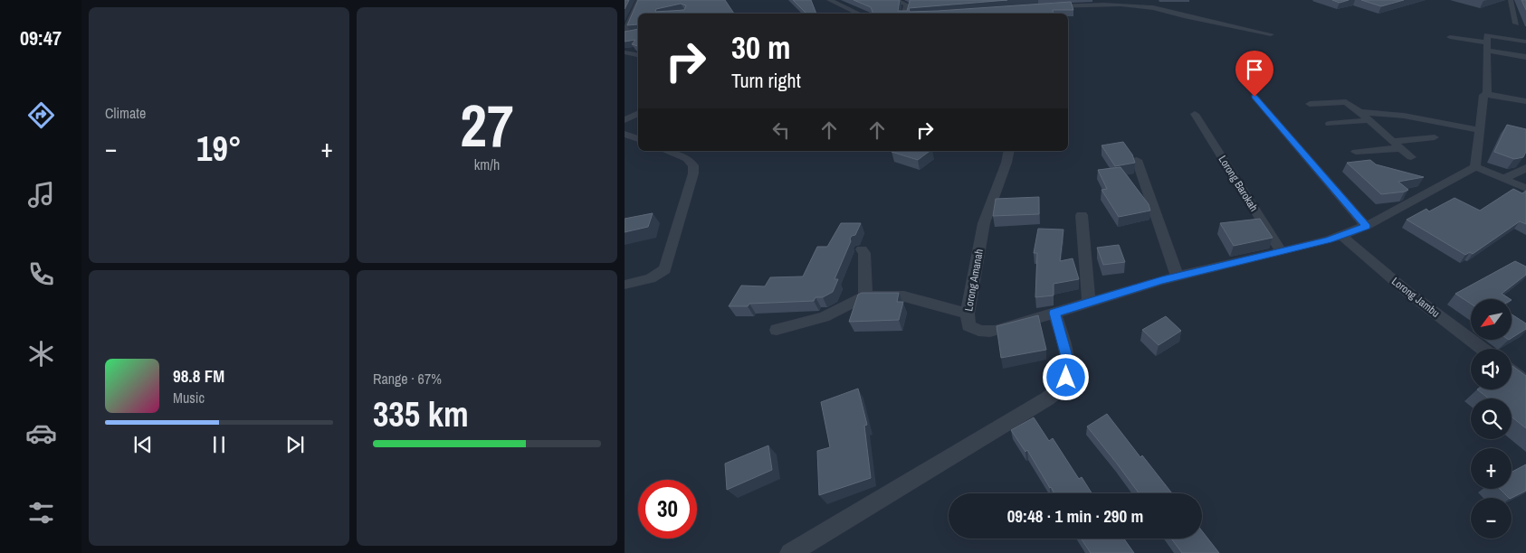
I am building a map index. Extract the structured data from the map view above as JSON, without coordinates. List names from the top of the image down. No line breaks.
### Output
{"streets":{"street":["Lorong Barokah","Lorong Amanah","Lorong Jambu"]},"north":"bottom left","page":{"tabs":"09:47","tile":["Climate",["27","km/h"],["Range · 67%","335 km"]],"turn":["30 m","Turn right"],"heat":["−","19°","+"],"map_buttons":["+","−"],"song":["98.8 FM","Music"],"limit":"30","trip":"09:48 · 1 min · 290 m"}}
